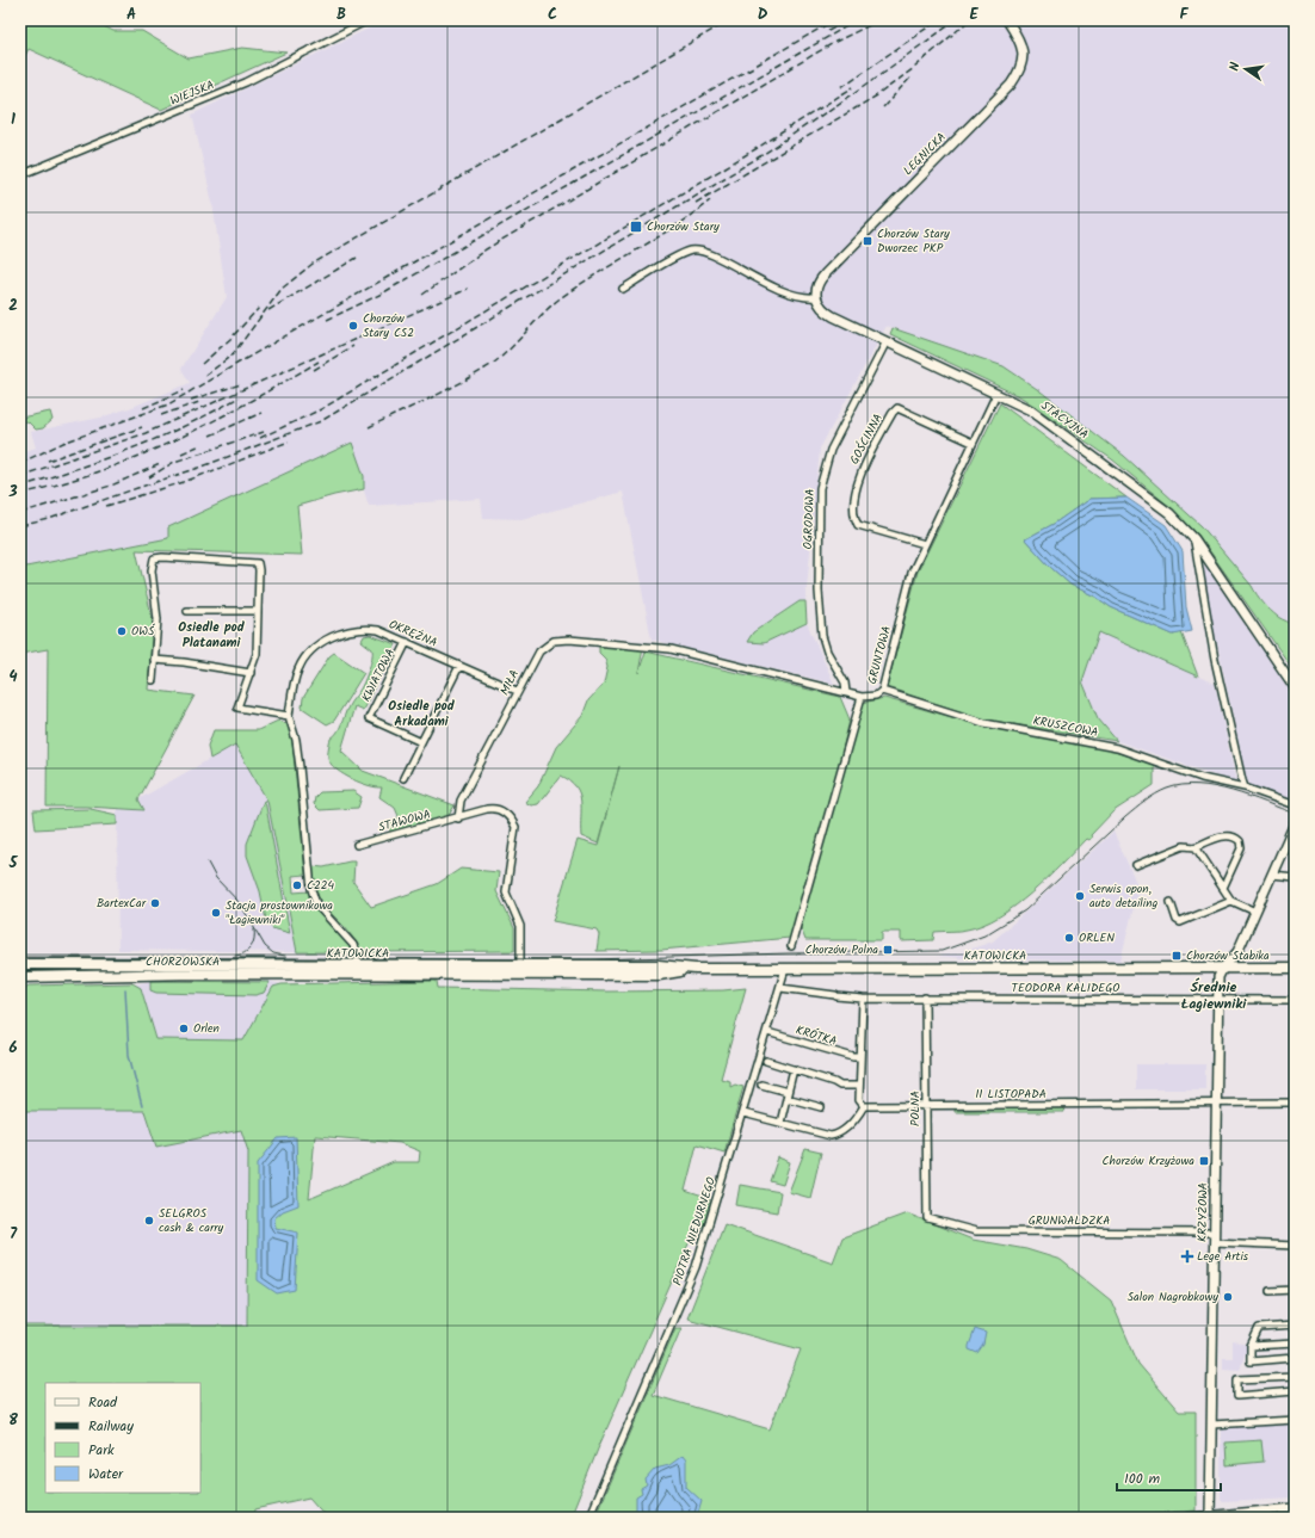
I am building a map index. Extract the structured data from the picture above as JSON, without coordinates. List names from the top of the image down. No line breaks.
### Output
{"streets":{"main road":["KATOWICKA","CHORZOWSKA"],"street":["WIEJSKA","LEGNICKA","STACYJNA","GOŚCINNA","OGRODOWA","OKRĘŻNA","GRUNTOWA","KWIATOWA","MIŁA","KRUSZCOWA","STAWOWA","TEODORA KALIDEGO","KRÓTKA","11 LISTOPADA","POLNA","KRZYŻOWA","GRUNWALDZKA","PIOTRA NIEDURNEGO"]},"crossings":[["LEGNICKA","STACYJNA"],["STACYJNA","OGRODOWA"],["STACYJNA","GRUNTOWA"],["GOŚCINNA","GRUNTOWA"],["OGRODOWA","MIŁA"],["OKRĘŻNA","KWIATOWA"],["OKRĘŻNA","MIŁA"],["OKRĘŻNA","KATOWICKA"],["GRUNTOWA","KRUSZCOWA"],["MIŁA","STAWOWA"],["KATOWICKA","CHORZOWSKA"],["KATOWICKA","KRZYŻOWA"],["KATOWICKA","PIOTRA NIEDURNEGO"],["TEODORA KALIDEGO","POLNA"],["TEODORA KALIDEGO","KRZYŻOWA"],["TEODORA KALIDEGO","PIOTRA NIEDURNEGO"],["KRÓTKA","PIOTRA NIEDURNEGO"],["11 LISTOPADA","POLNA"],["11 LISTOPADA","KRZYŻOWA"],["POLNA","GRUNWALDZKA"],["KRZYŻOWA","GRUNWALDZKA"]],"districts":["Osiedle pod Platanami","Osiedle pod Arkadami","Średnie Łagiewniki"],"places":{"transit":["Chorzów Stary","Chorzów Stary Dworzec PKP","Chorzów Polna","Chorzów Stabika","Chorzów Krzyżowa"],"other":["Chorzów Stary CS2","OWŚ","C224","Serwis opon, auto detailing","BartexCar","Stacja prostownikowa \"Łagiewniki\"","ORLEN","Orlen","SELGROS cash & carry","Salon Nagrobkowy"],"health":["Lege Artis"]},"legend":["Road","Railway","Park","Water"],"scale_bar":"100 m","north":"left","grid":{"columns":["A","B","C","D","E","F"],"rows":["1","2","3","4","5","6","7","8"]}}
